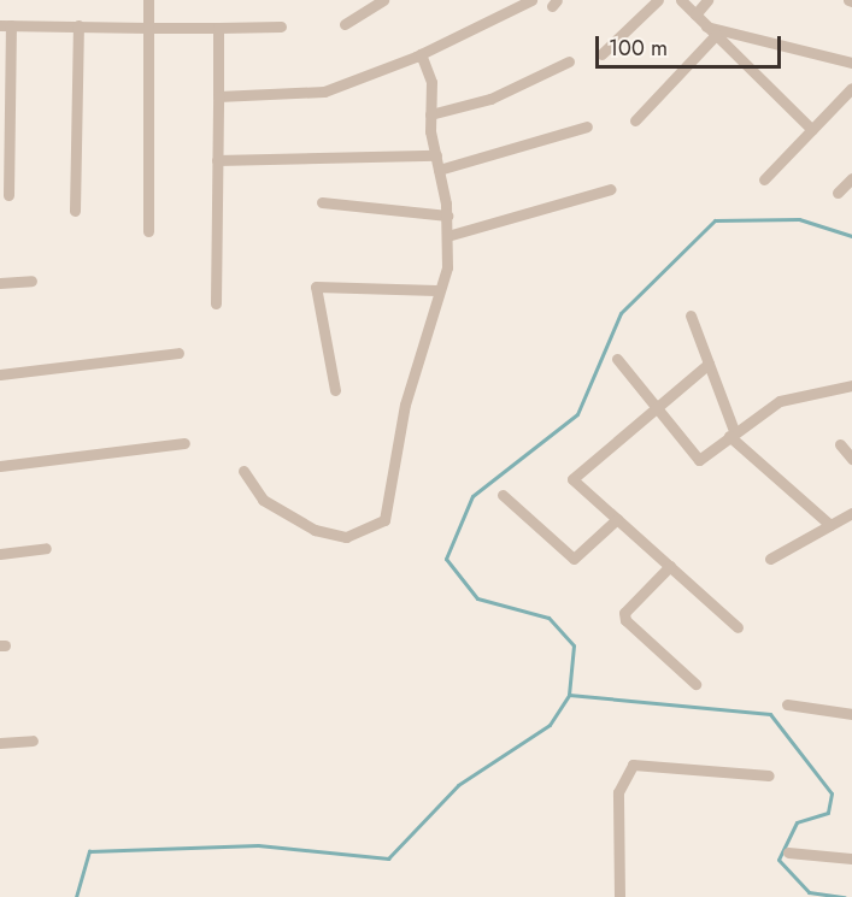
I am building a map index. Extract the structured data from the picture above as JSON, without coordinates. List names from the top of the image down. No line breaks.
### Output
{"scale_bar":"100 m"}
